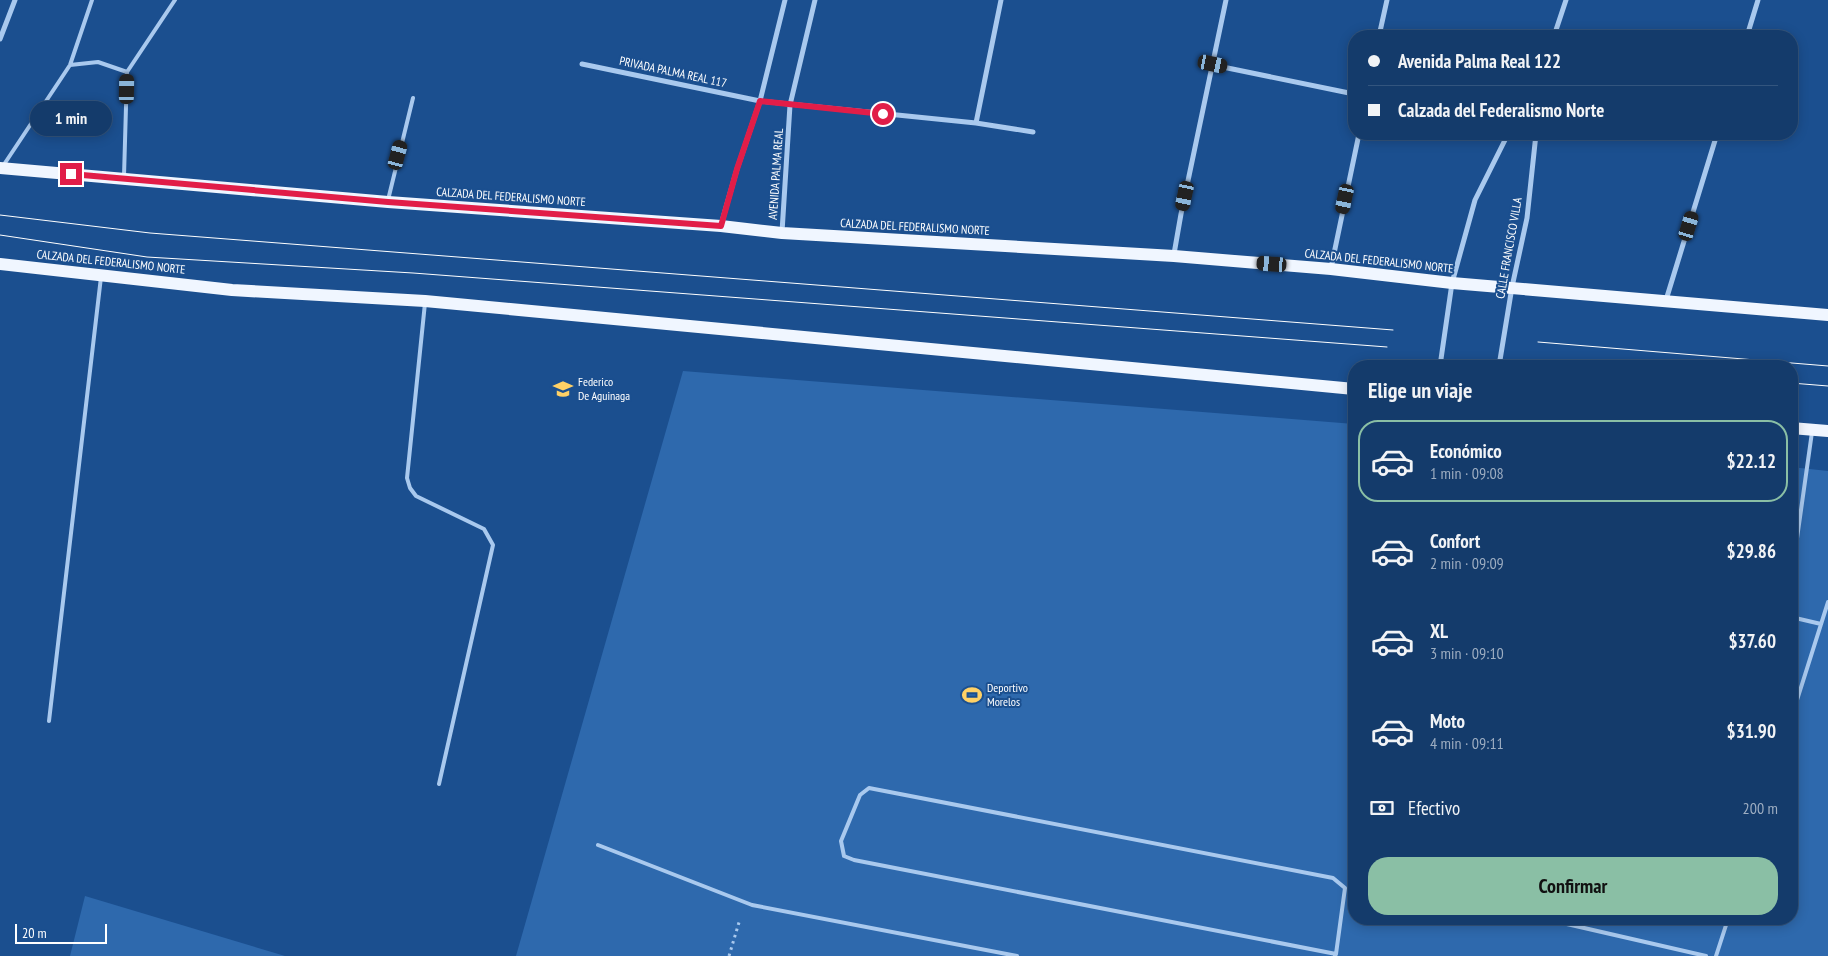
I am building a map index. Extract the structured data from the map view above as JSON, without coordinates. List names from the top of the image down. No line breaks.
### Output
{"streets":{"main road":["CALZADA DEL FEDERALISMO NORTE"],"street":["PRIVADA PALMA REAL 117","AVENIDA PALMA REAL","CALLE FRANCISCO VILLA"]},"crossings":[["PRIVADA PALMA REAL 117","AVENIDA PALMA REAL"],["AVENIDA PALMA REAL","CALZADA DEL FEDERALISMO NORTE"],["CALZADA DEL FEDERALISMO NORTE","CALLE FRANCISCO VILLA"]],"places":{"school or university":["Federico De Aguinaga"],"sports":["Deportivo Morelos"]},"scale_bar":"20 m","page":{"banner":["Avenida Palma Real 122","Calzada del Federalismo Norte"],"bubble":"1 min","heading":"Elige un viaje","list":[{"name":"Económico","note":"1 min · 09:08","value":"$22.12"},{"name":"Confort","note":"2 min · 09:09","value":"$29.86"},{"name":"XL","note":"3 min · 09:10","value":"$37.60"},{"name":"Moto","note":"4 min · 09:11","value":"$31.90"}],"pay":["Efectivo","200 m"],"buttons":"Confirmar","scale":"20 m"}}
